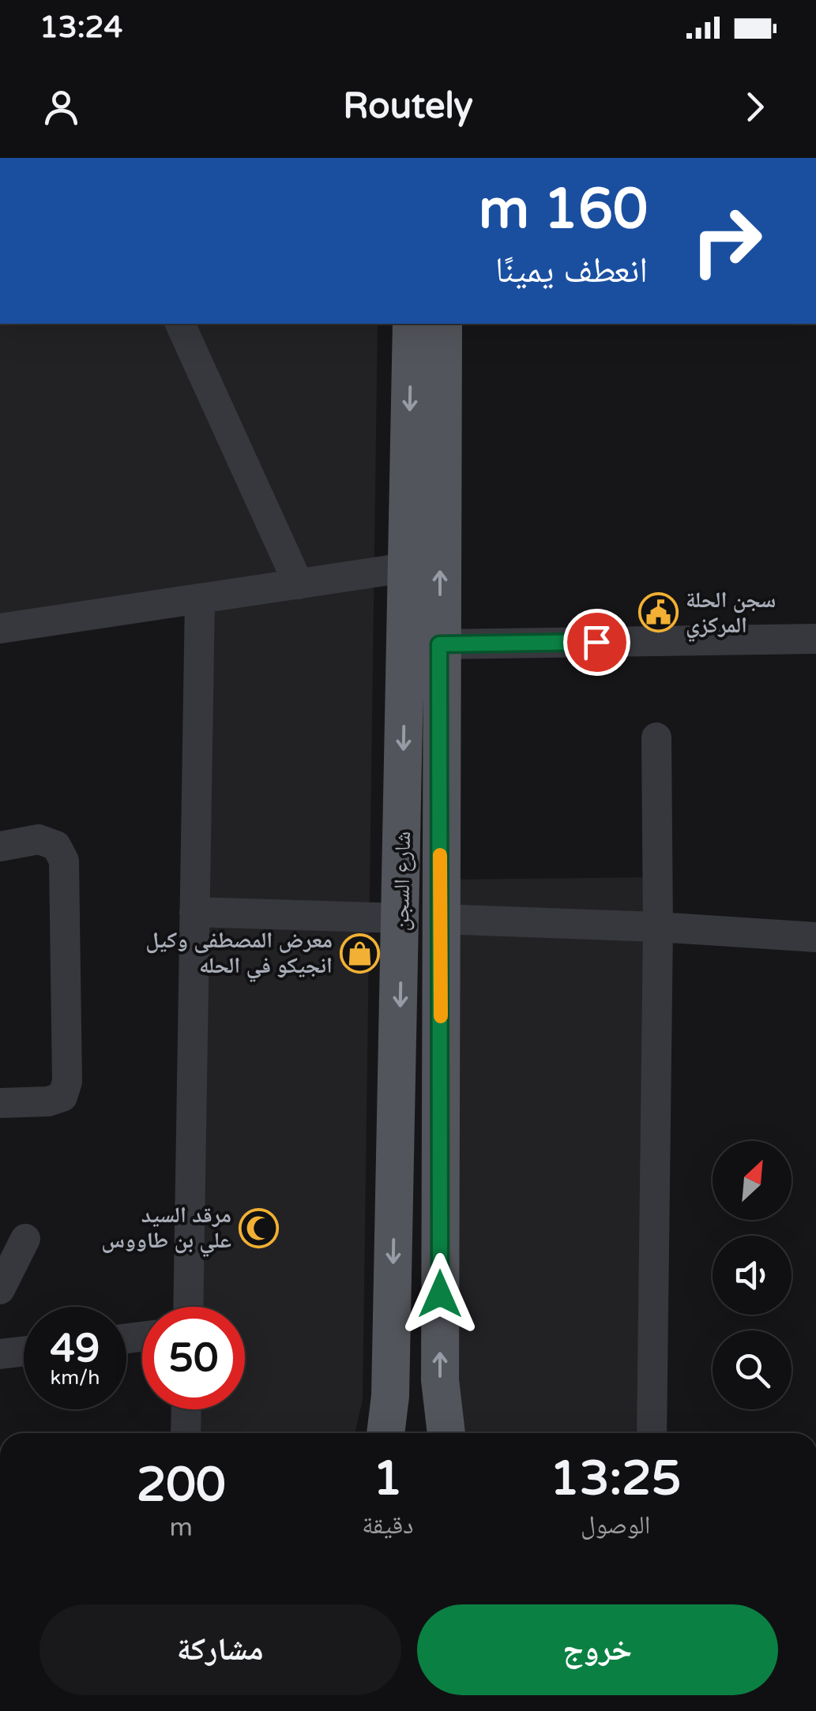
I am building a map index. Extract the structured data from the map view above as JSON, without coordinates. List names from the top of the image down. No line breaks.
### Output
{"streets":{"main road":["شارع السجن"]},"places":{"public building":["سجن الحلة المركزي"],"shop":["معرض المصطفى وكيل انجيكو في الحله"],"mosque":["مرقد السيد علي بن طاووس"]},"north":"top right","page":{"status":"13:24","header":"Routely","turn":["160 m","انعطف يمينًا"],"speed":"49 km/h","limit":"50","eta":["13:25","الوصول","1","دقيقة","200","m"],"buttons":["خروج","مشاركة"]}}
